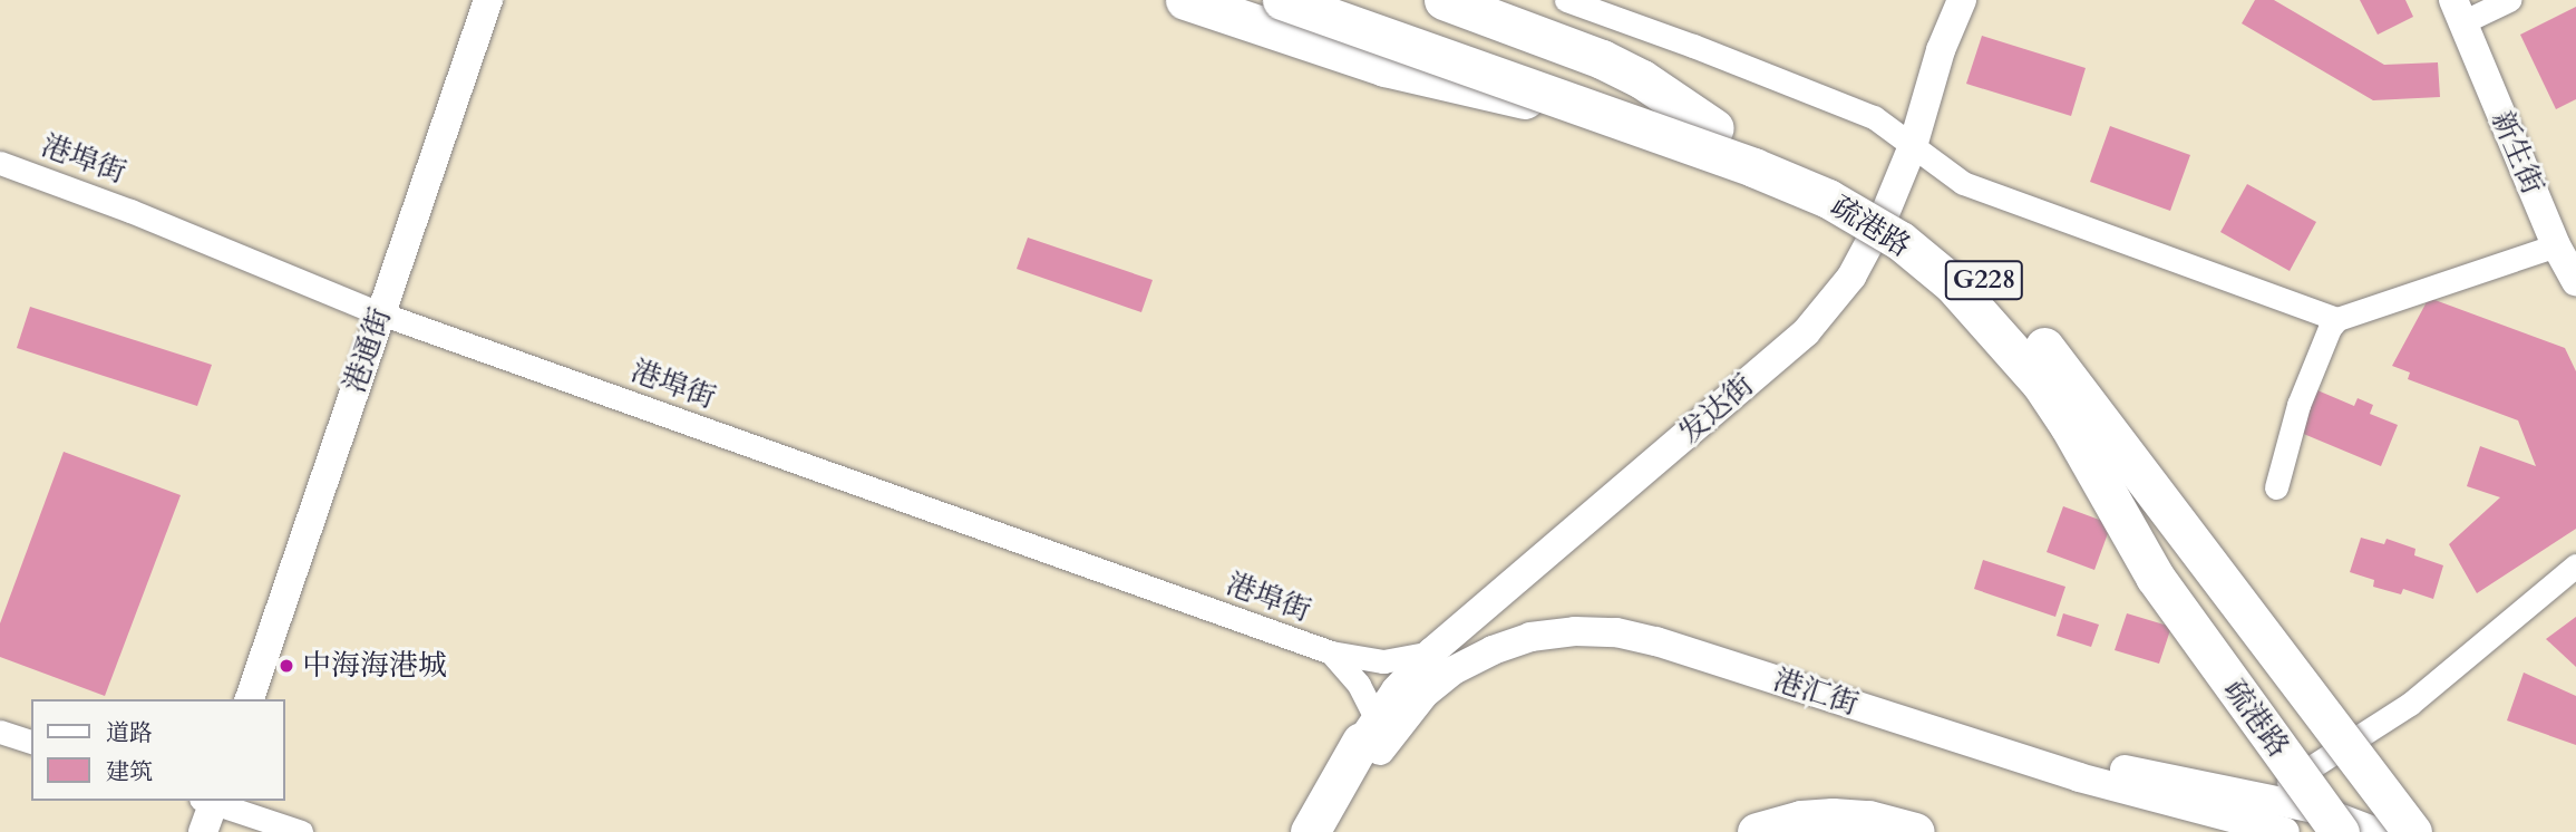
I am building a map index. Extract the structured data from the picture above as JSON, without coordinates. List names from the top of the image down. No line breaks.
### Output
{"streets":{"highway":["疏港路","G228"],"street":["新生街","港埠街","港通街","发达街","港汇街"]},"crossings":[["港埠街","港通街"],["港埠街","发达街"],["发达街","港汇街"]],"places":["中海海港城"],"legend":["道路","建筑"]}
